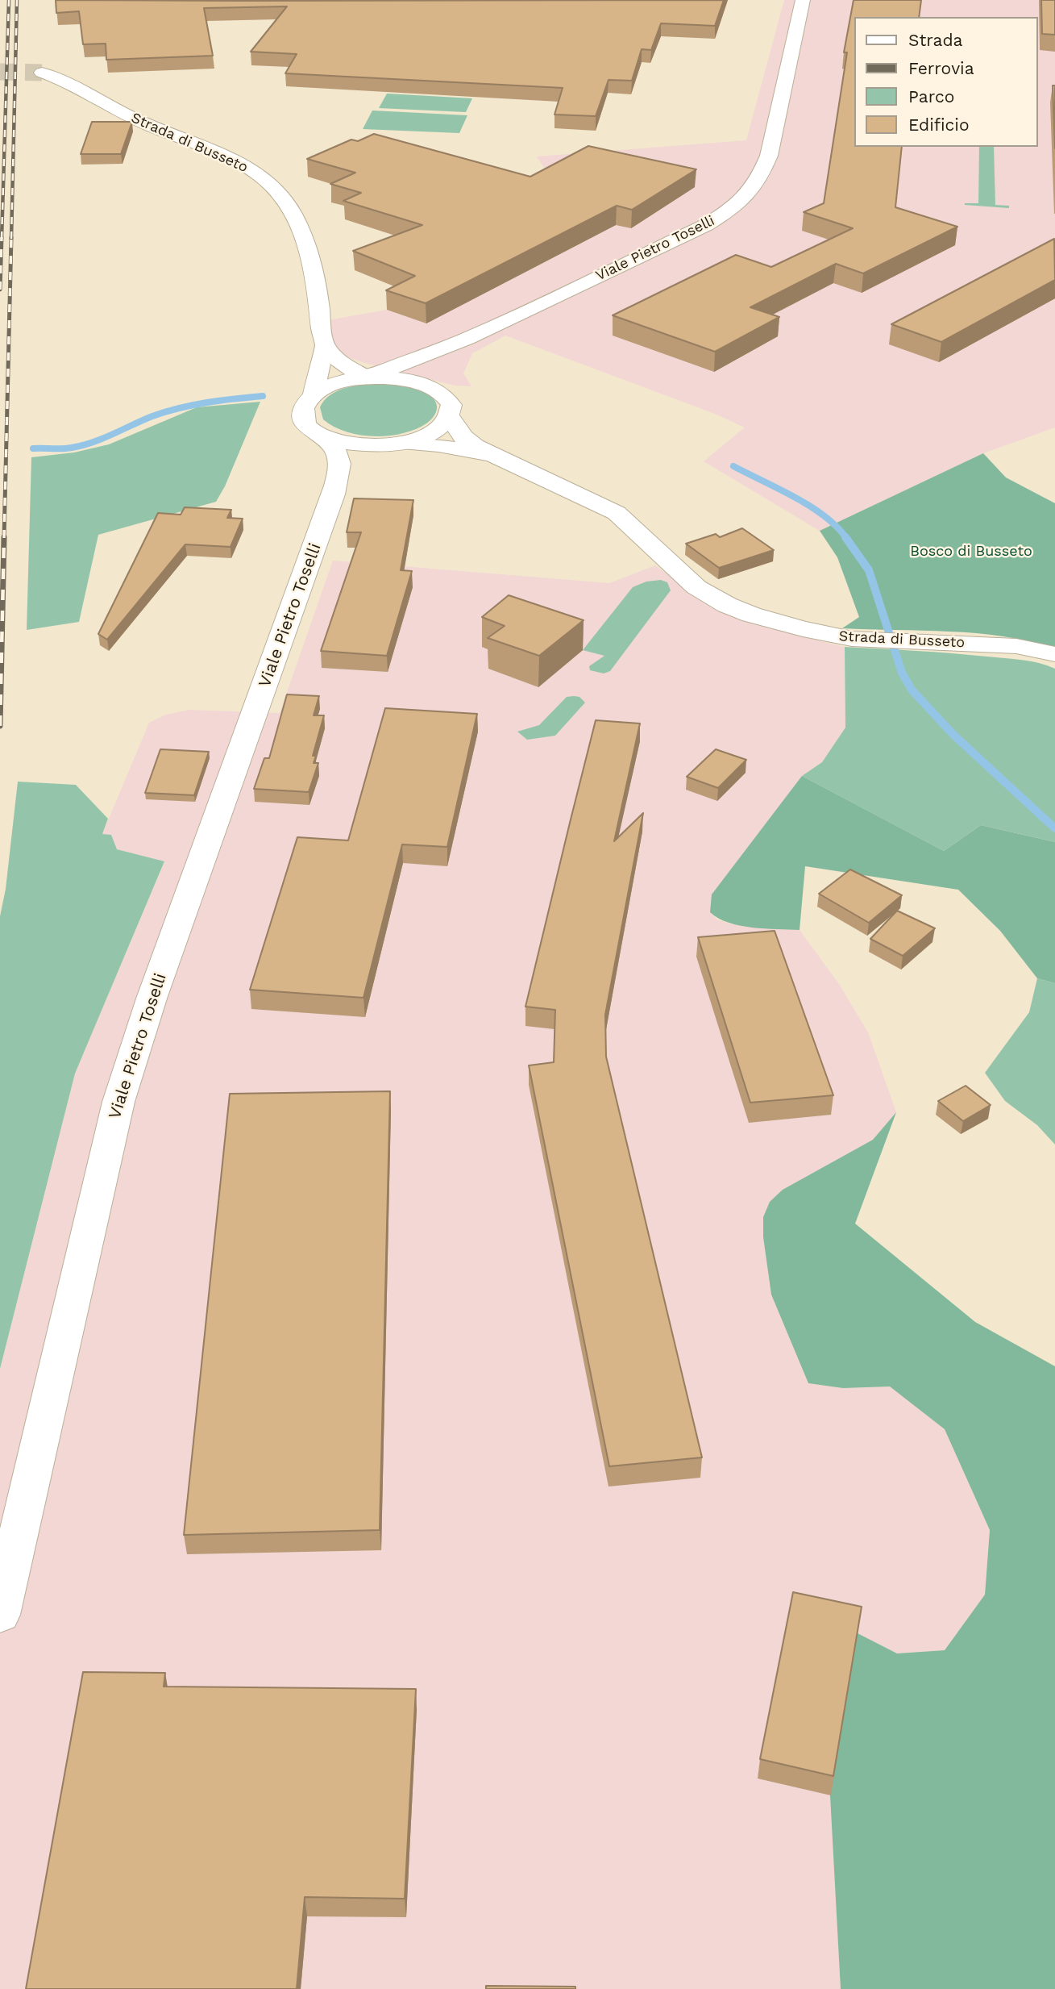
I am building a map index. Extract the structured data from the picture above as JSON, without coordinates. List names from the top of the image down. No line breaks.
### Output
{"streets":{"main road":["Strada di Busseto","Viale Pietro Toselli"]},"crossings":[["Strada di Busseto","Viale Pietro Toselli"]],"parks":["Bosco di Busseto"],"legend":["Strada","Ferrovia","Parco","Edificio"]}
